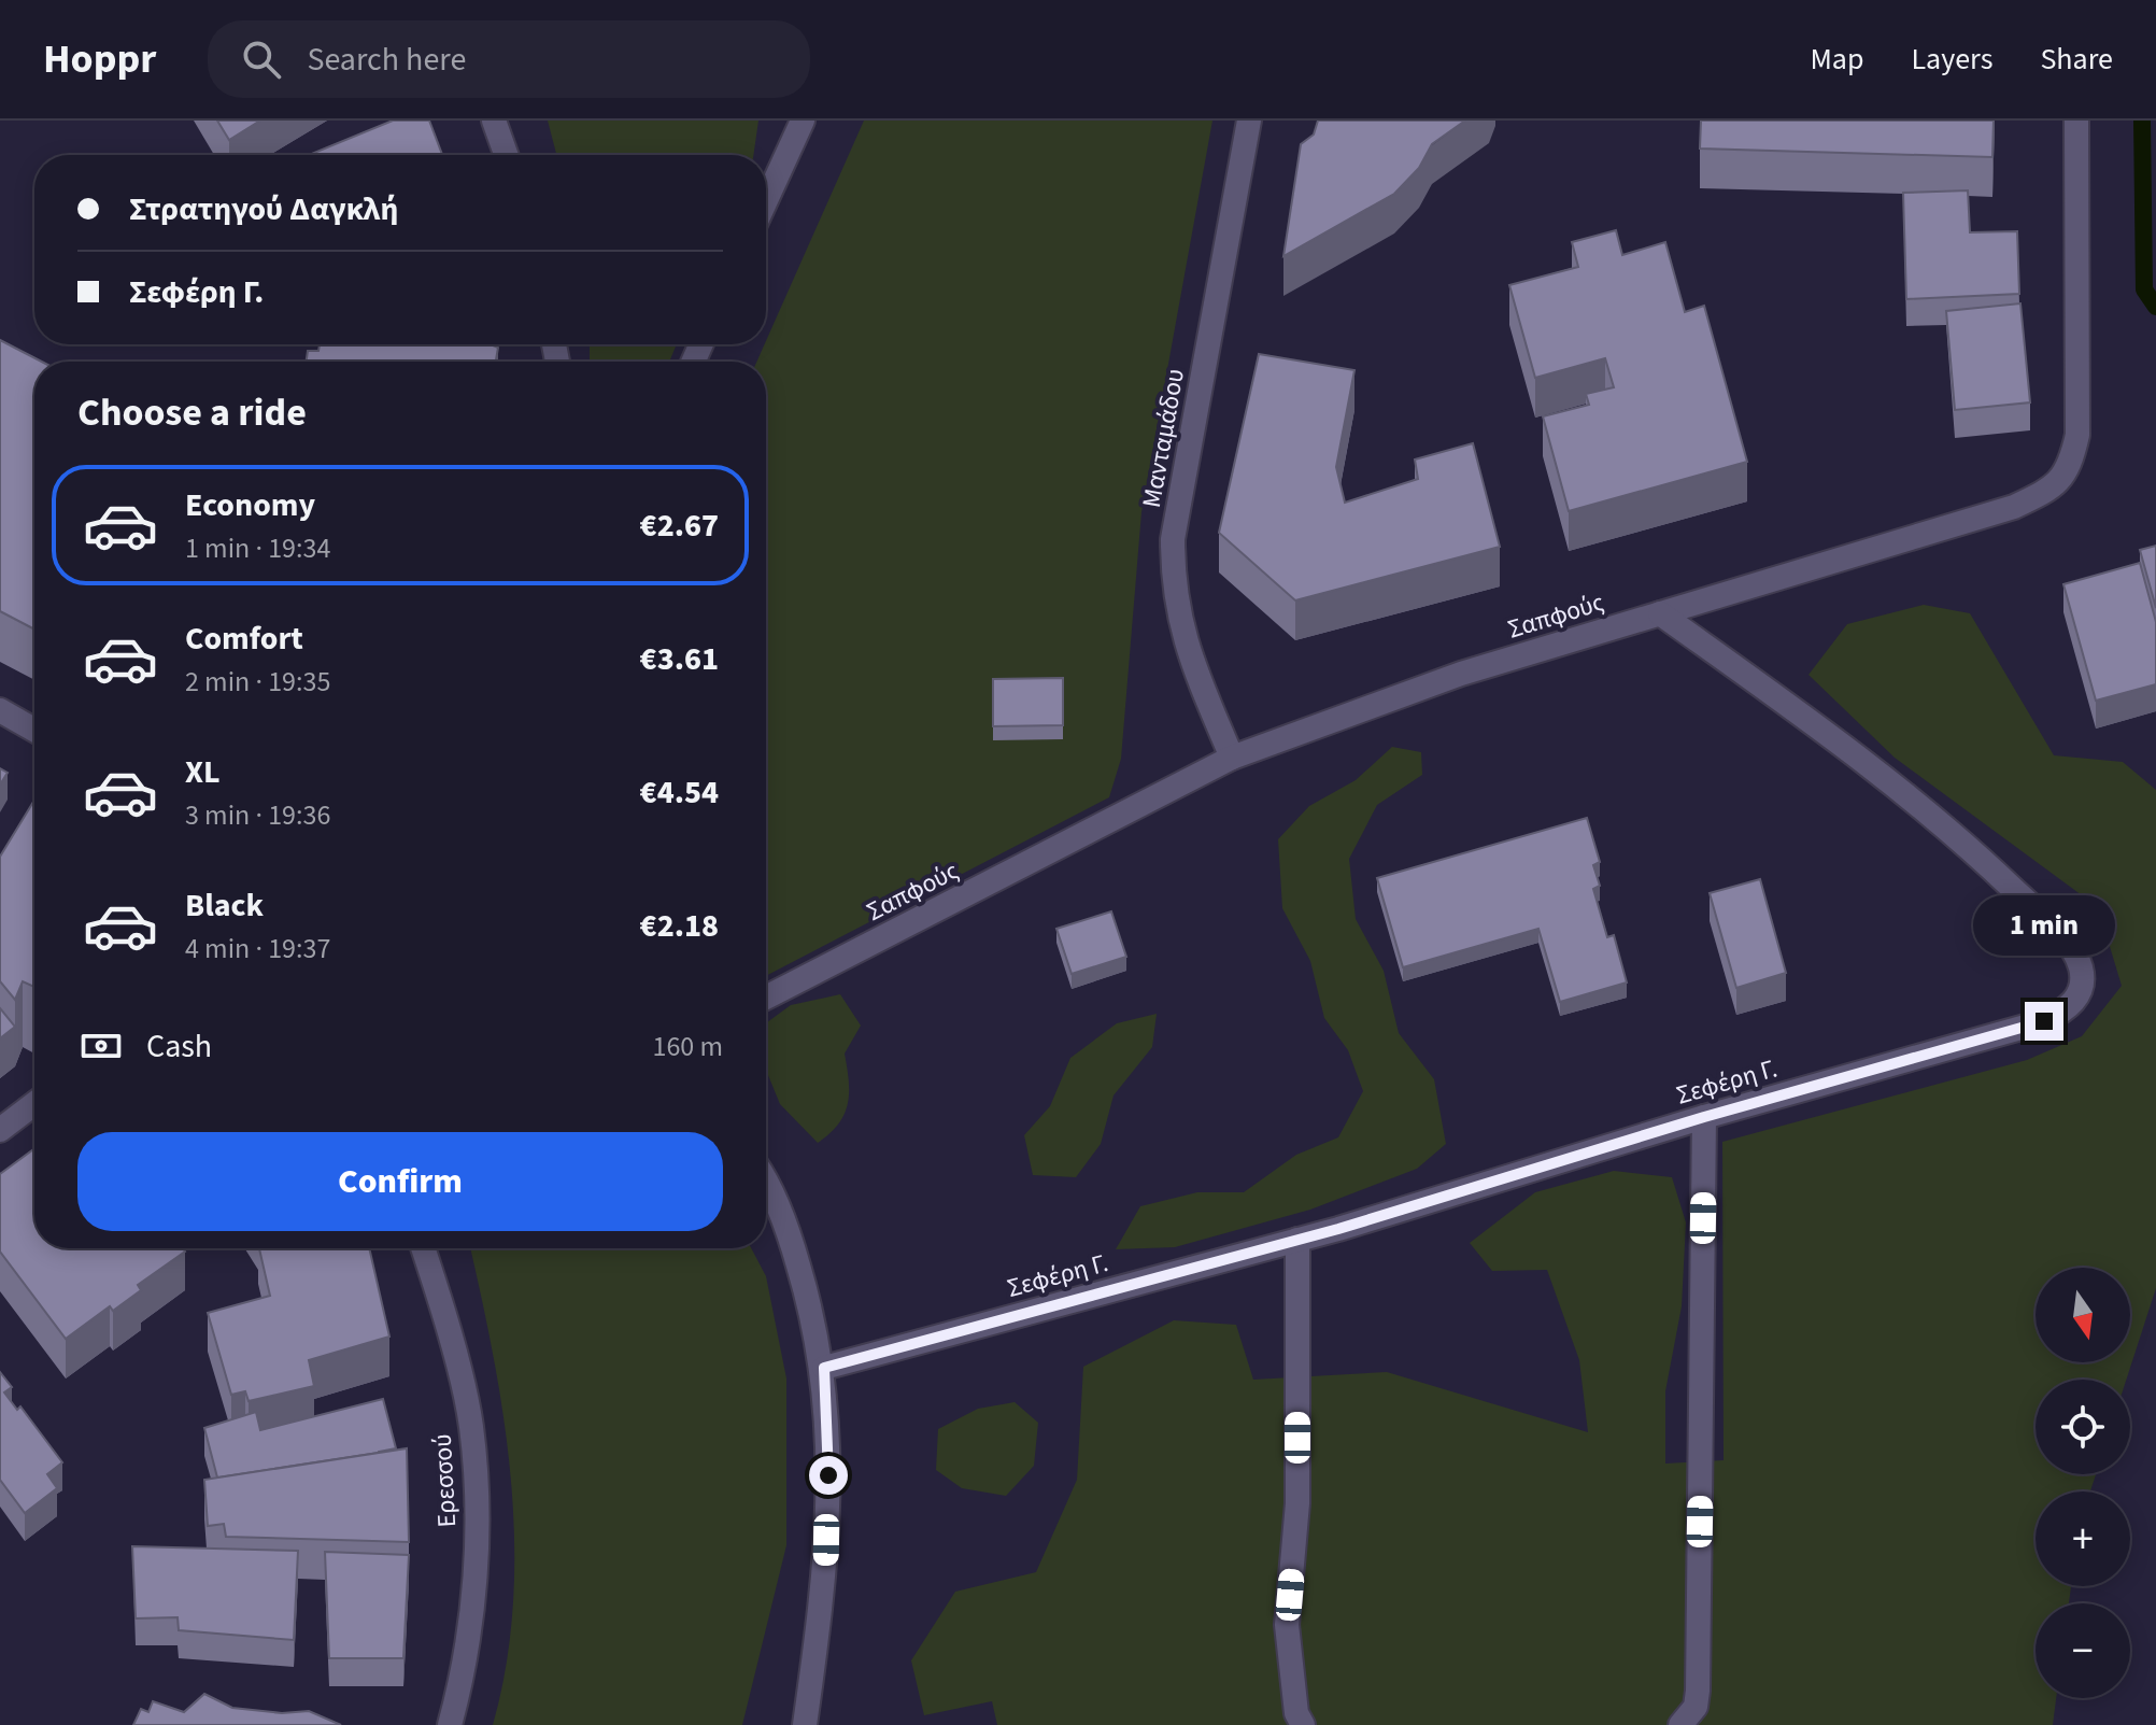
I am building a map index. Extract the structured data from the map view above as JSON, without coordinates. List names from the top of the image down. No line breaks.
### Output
{"streets":{"street":["Μανταμάδου","Σαπφούς","Σεφέρη Γ.","Ερεσσού"]},"crossings":[["Μανταμάδου","Σαπφούς"],["Σαπφούς","Σεφέρη Γ."]],"north":"bottom","page":{"header":"Hoppr","search":"Search here","nav":["Map","Layers","Share"],"banner":["Στρατηγού Δαγκλή","Σεφέρη Γ."],"heading":"Choose a ride","list":[{"name":"Economy","note":"1 min · 19:34","value":"€2.67"},{"name":"Comfort","note":"2 min · 19:35","value":"€3.61"},{"name":"XL","note":"3 min · 19:36","value":"€4.54"},{"name":"Black","note":"4 min · 19:37","value":"€2.18"}],"bubble":"1 min","pay":["Cash","160 m"],"buttons":"Confirm","map_buttons":["+","−"]}}
